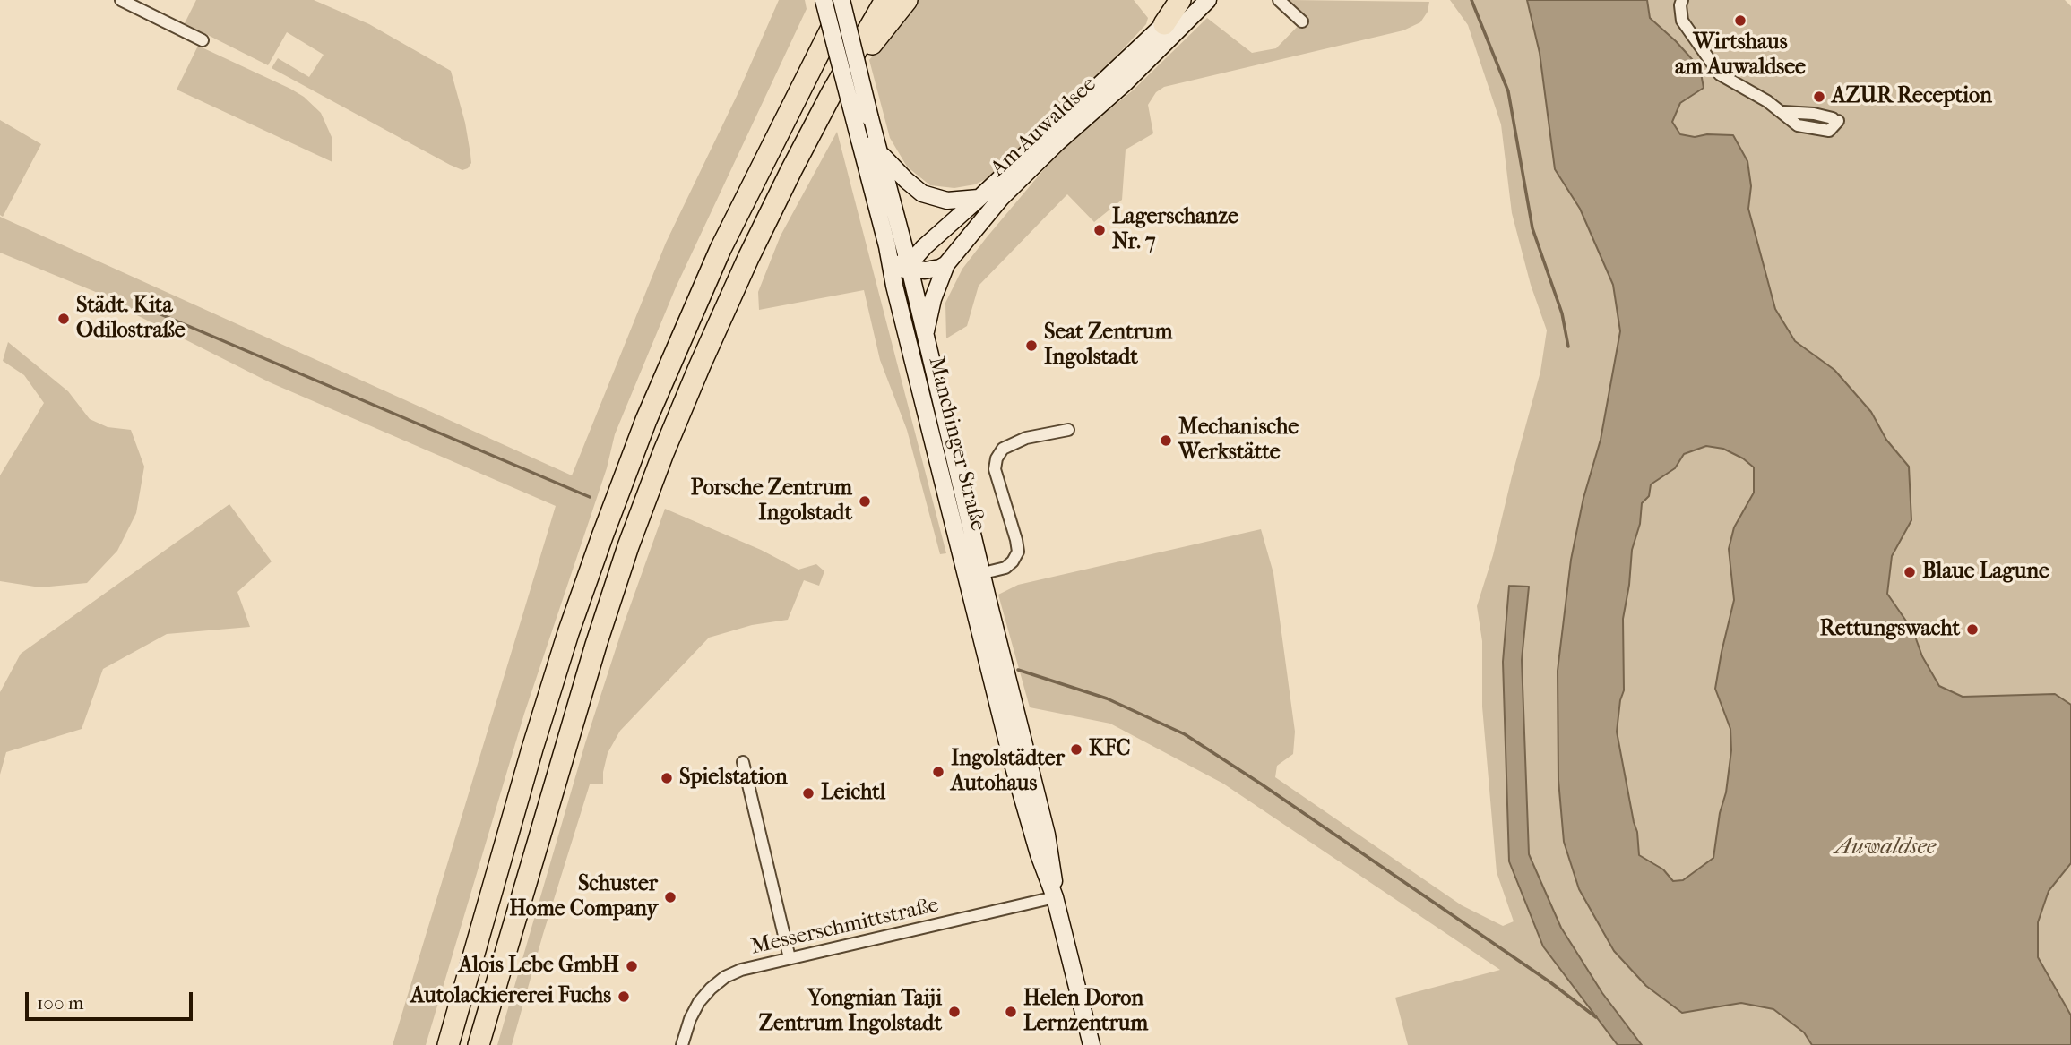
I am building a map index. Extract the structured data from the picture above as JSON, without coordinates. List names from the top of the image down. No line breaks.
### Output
{"streets":{"main road":["Am Auwaldsee","Manchinger Straße"],"street":["Messerschmittstraße"]},"crossings":[["Am Auwaldsee","Manchinger Straße"],["Manchinger Straße","Messerschmittstraße"]],"water":["Auwaldsee"],"places":["Wirtshaus am Auwaldsee","AZUR Reception","Lagerschanze Nr. 7","Städt. Kita Odilostraße","Seat Zentrum Ingolstadt","Mechanische Werkstätte","Porsche Zentrum Ingolstadt","Blaue Lagune","Rettungswacht","KFC","Ingolstädter Autohaus","Spielstation","Leichtl","Schuster Home Company","Alois Lebe GmbH","Autolackiererei Fuchs","Yongnian Taiji Zentrum Ingolstadt","Helen Doron Lernzentrum"],"scale_bar":"100 m"}
